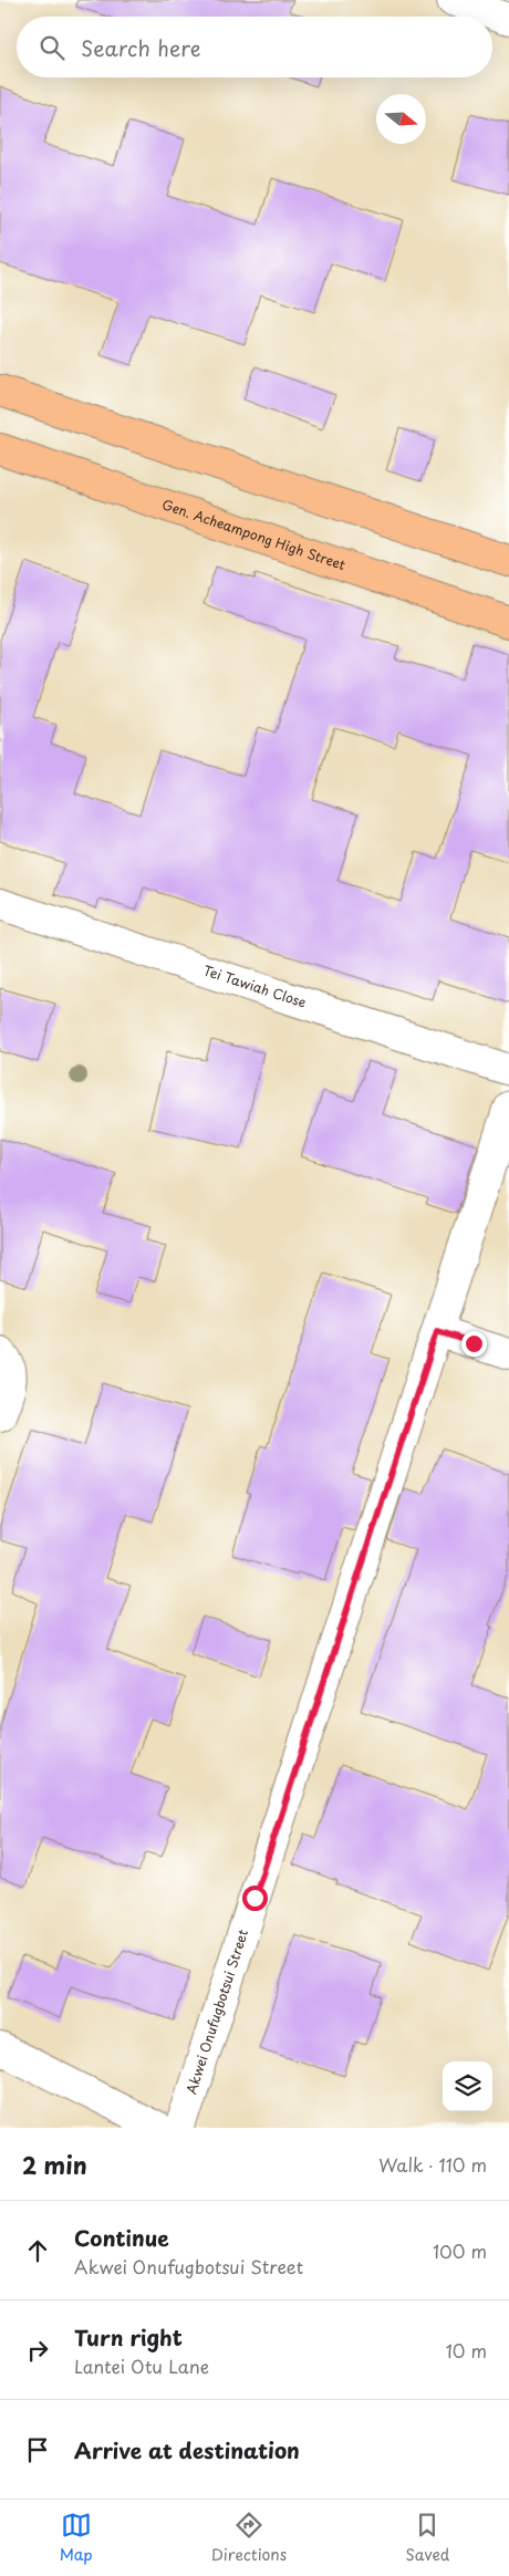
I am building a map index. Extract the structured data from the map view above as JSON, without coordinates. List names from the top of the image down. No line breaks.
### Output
{"streets":{"main road":["Gen. Acheampong High Street"],"street":["Tei Tawiah Close","Akwei Onufugbotsui Street"]},"north":"right","page":{"search":"Search here","heading":["2 min","Walk · 110 m"],"list":[["Continue","Akwei Onufugbotsui Street","100 m"],["Turn right","Lantei Otu Lane","10 m"],"Arrive at destination"],"nav":["Map","Directions","Saved"]}}
